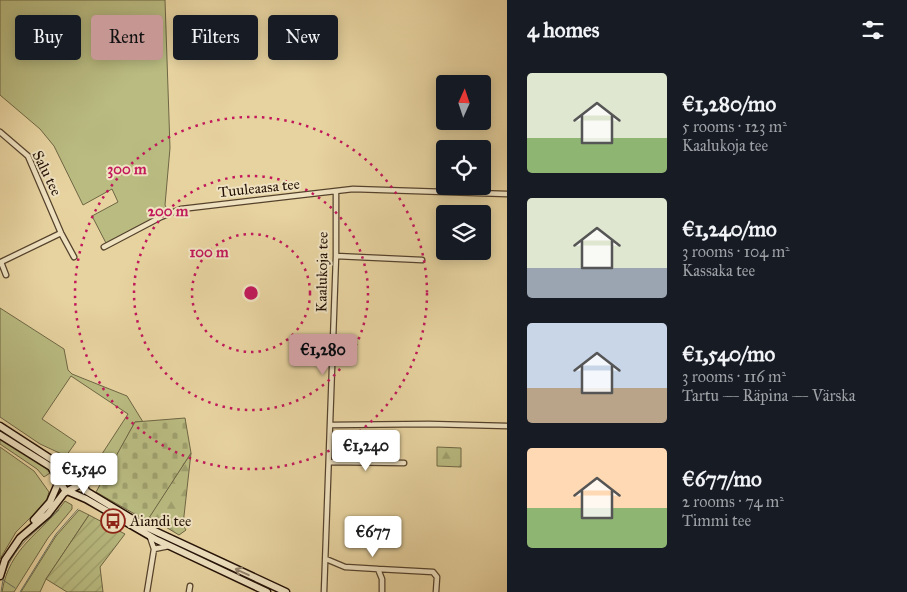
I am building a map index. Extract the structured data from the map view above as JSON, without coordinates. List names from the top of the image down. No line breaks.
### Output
{"streets":{"street":["Salu tee","Tuuleaasa tee","Kaalukoja tee"]},"crossings":[["Tuuleaasa tee","Kaalukoja tee"]],"places":{"bus stop":["Aiandi tee"]},"north":"top","page":{"heading":"4 homes","chip":["Buy","Rent","Filters","New"],"list":[{"name":"€1,280/mo","note":"5 rooms · 123 m² · Kaalukoja tee"},{"name":"€1,240/mo","note":"3 rooms · 104 m² · Kassaka tee"},{"name":"€1,540/mo","note":"3 rooms · 116 m² · Tartu — Räpina — Värska"},{"name":"€677/mo","note":"2 rooms · 74 m² · Timmi tee"}],"price":["€1,280","€1,240","€1,540","€677"]},"rings":["300 m","200 m","100 m"]}
